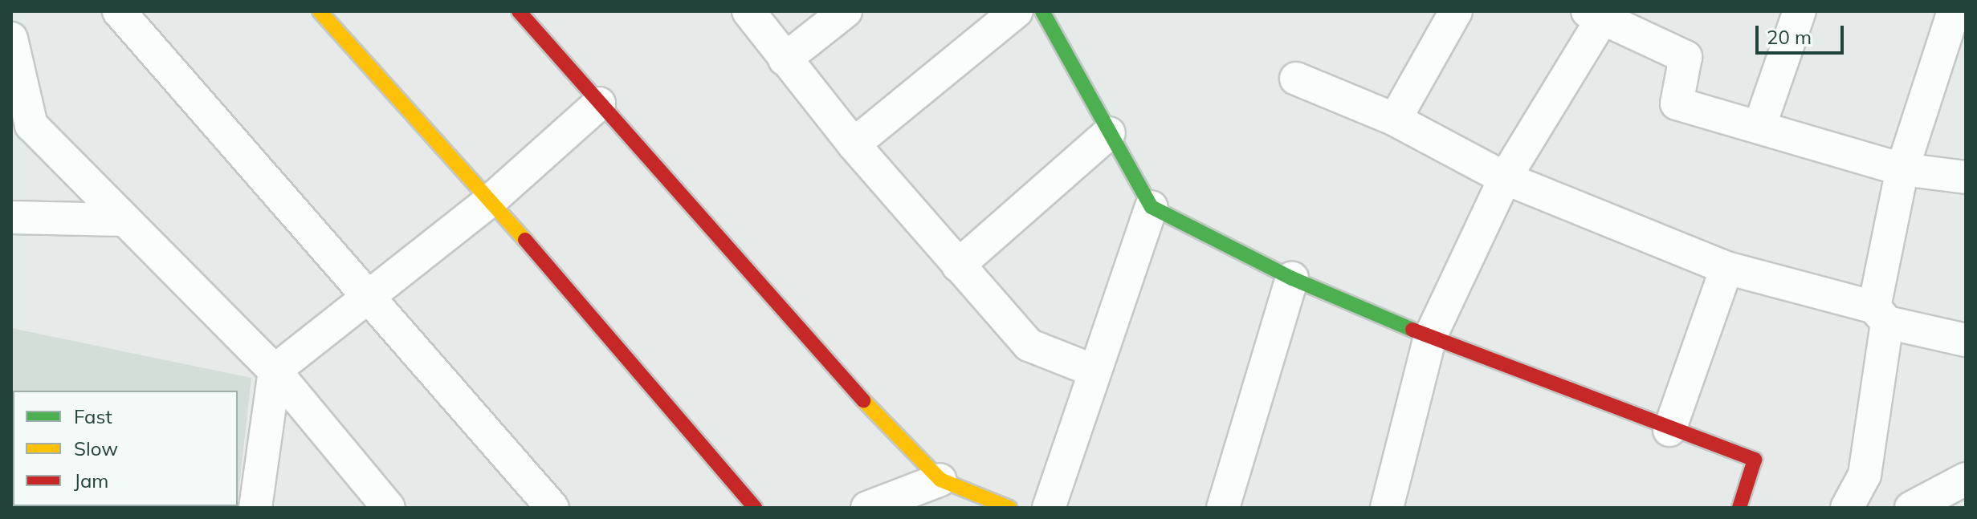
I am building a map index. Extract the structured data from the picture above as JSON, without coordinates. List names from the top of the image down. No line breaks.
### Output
{"legend":["Fast","Slow","Jam"],"scale_bar":"20 m"}
